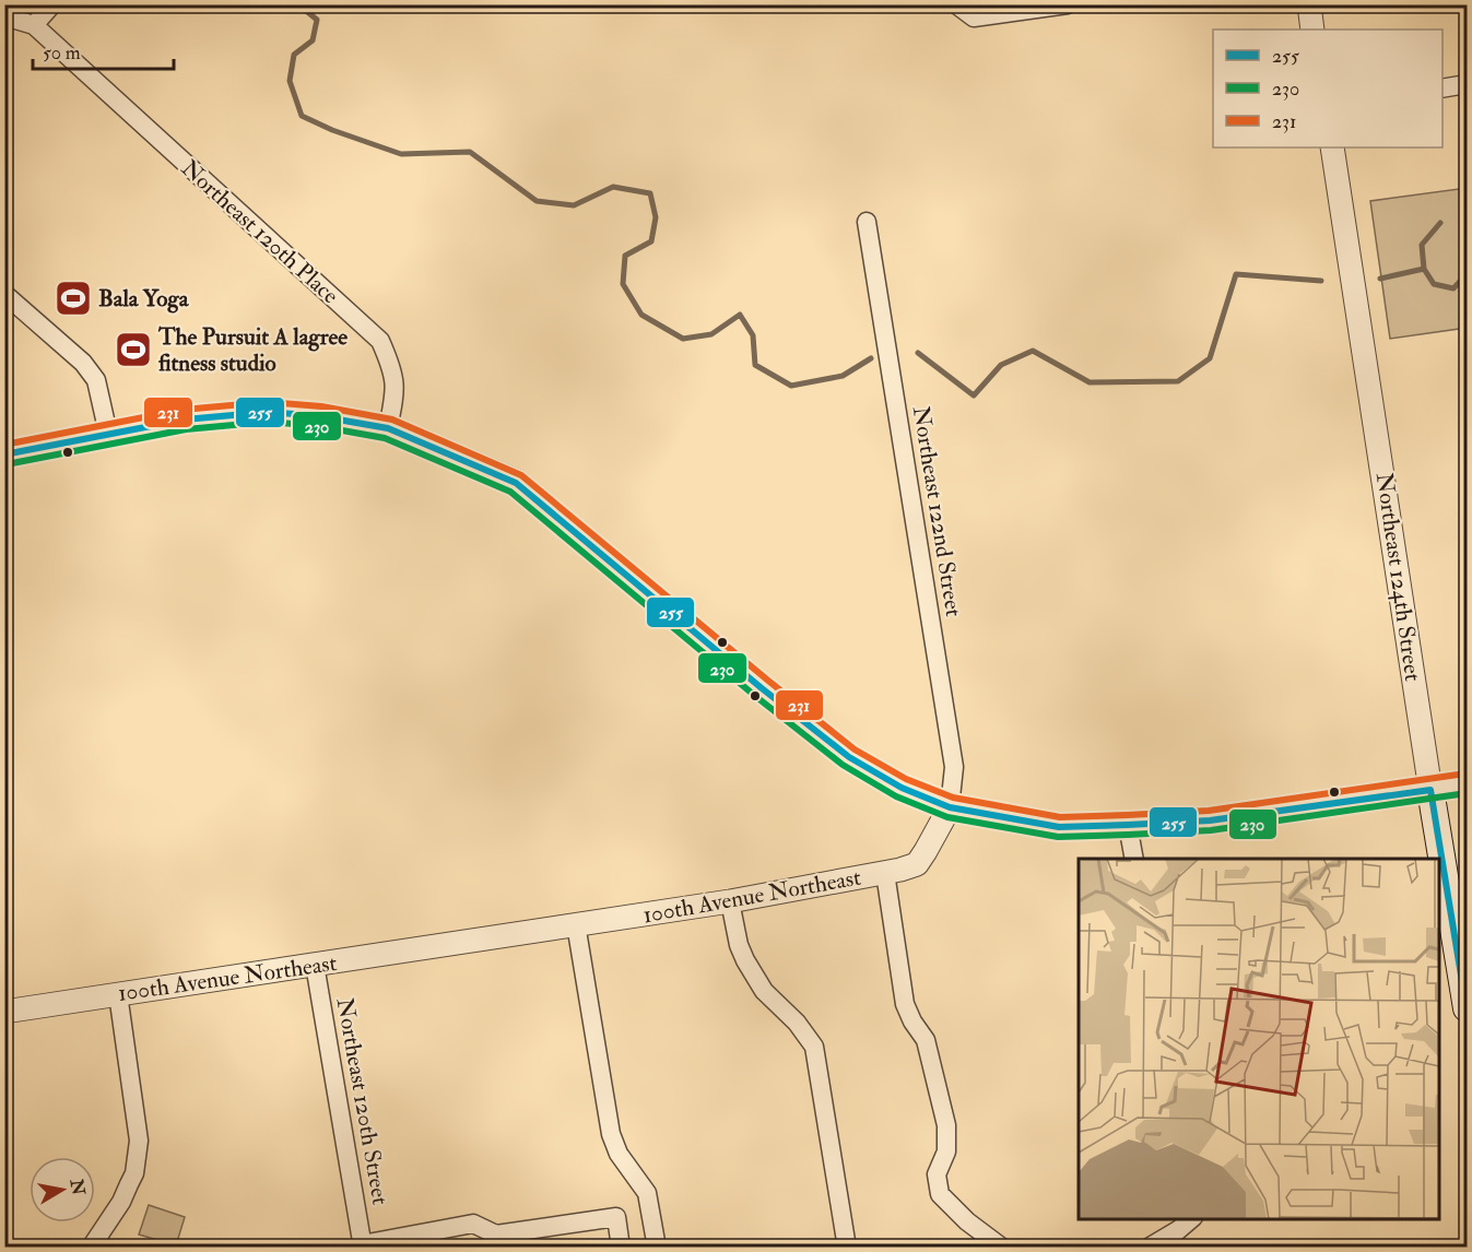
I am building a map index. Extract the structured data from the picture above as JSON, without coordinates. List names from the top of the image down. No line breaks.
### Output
{"streets":{"main road":["Northeast 124th Street"],"street":["Northeast 120th Place","Northeast 122nd Street","100th Avenue Northeast","Northeast 120th Street"]},"crossings":[["Northeast 122nd Street","100th Avenue Northeast"],["100th Avenue Northeast","Northeast 120th Street"]],"places":{"sports":["Bala Yoga","The Pursuit A lagree fitness studio"]},"lines":["transit line 231","transit line 255","transit line 230"],"legend":["255","230","231"],"scale_bar":"50 m","north":"right"}
